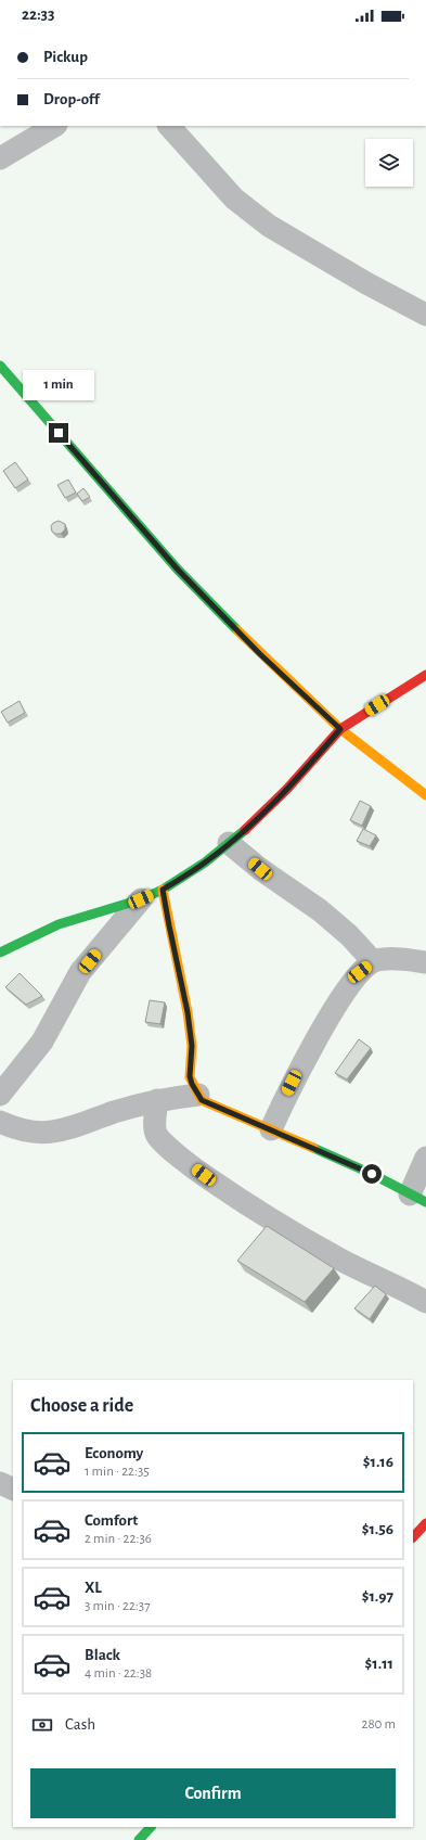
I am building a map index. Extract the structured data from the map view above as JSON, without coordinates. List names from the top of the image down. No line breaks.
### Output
{"page":{"status":"22:33","banner":["Pickup","Drop-off"],"bubble":"1 min","heading":"Choose a ride","list":[{"name":"Economy","note":"1 min · 22:35","value":"$1.16"},{"name":"Comfort","note":"2 min · 22:36","value":"$1.56"},{"name":"XL","note":"3 min · 22:37","value":"$1.97"},{"name":"Black","note":"4 min · 22:38","value":"$1.11"}],"pay":["Cash","280 m"],"buttons":"Confirm"}}
